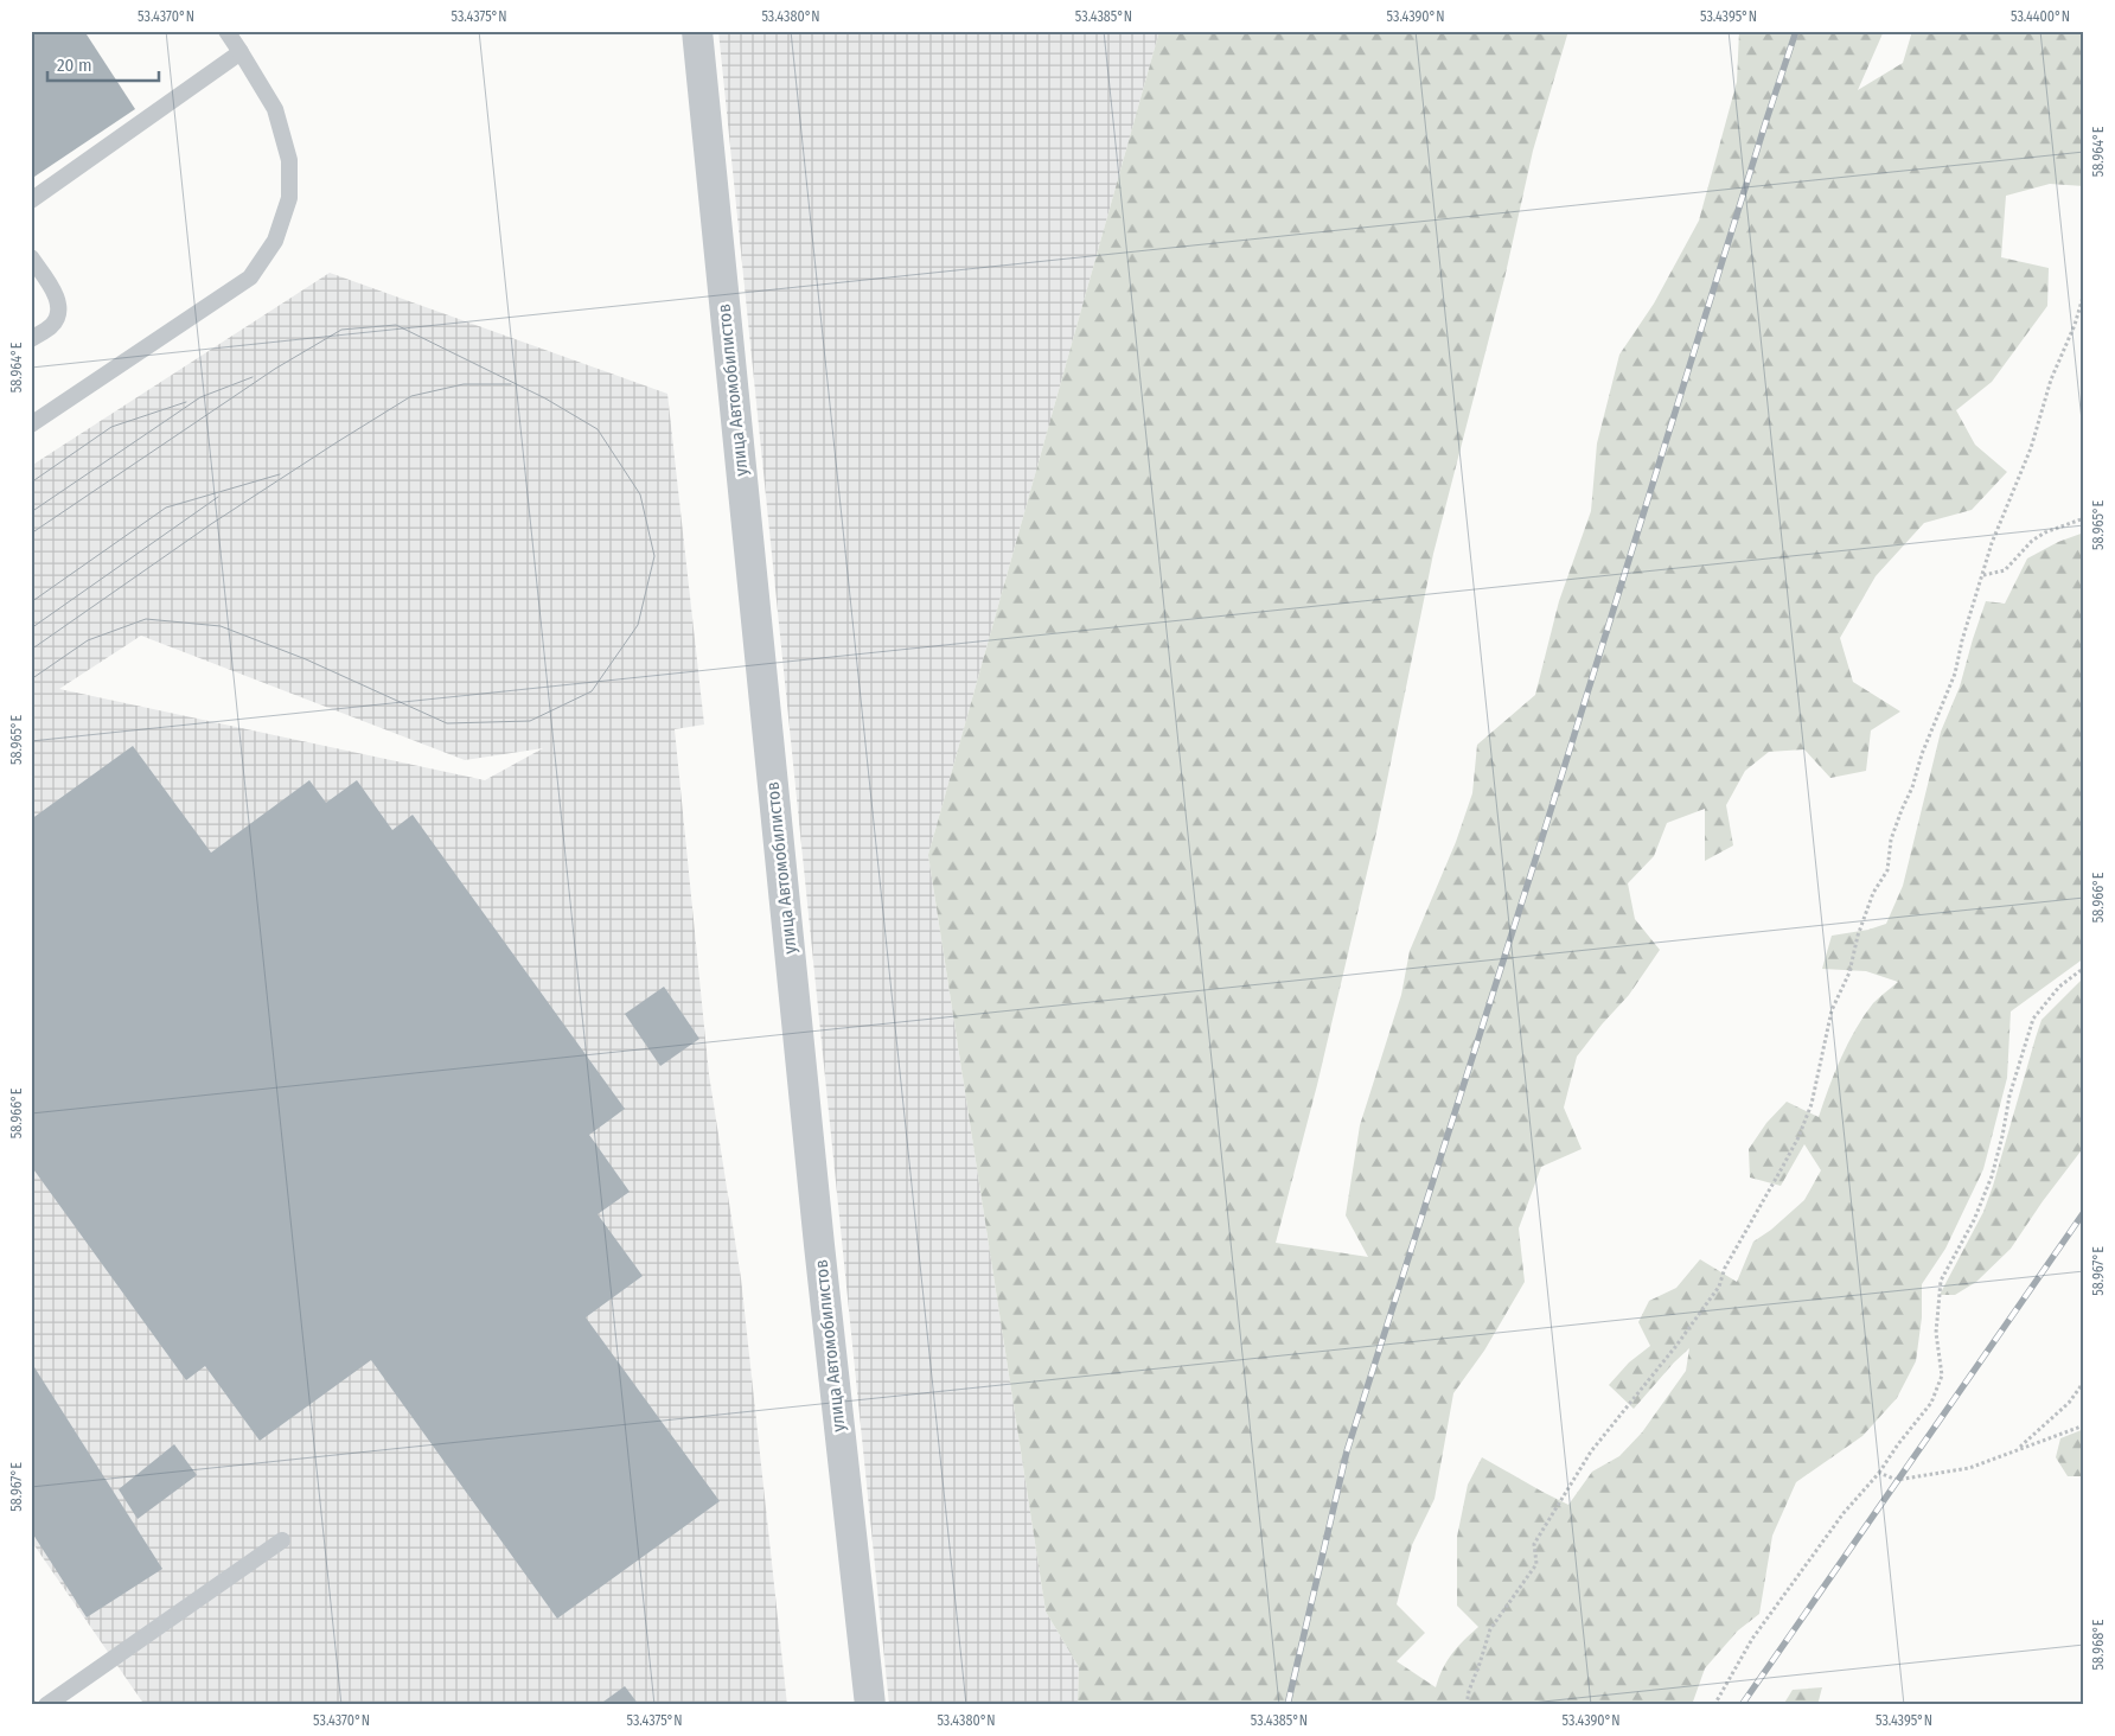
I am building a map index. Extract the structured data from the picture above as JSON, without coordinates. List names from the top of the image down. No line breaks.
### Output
{"streets":{"street":["улица Автомобилистов"]},"scale_bar":"20 m","coordinates":["53.4370°N","53.4375°N","53.4380°N","53.4385°N","53.4390°N","53.4395°N","53.4400°N","58.964°E","58.965°E","58.966°E","58.967°E","58.968°E"]}
